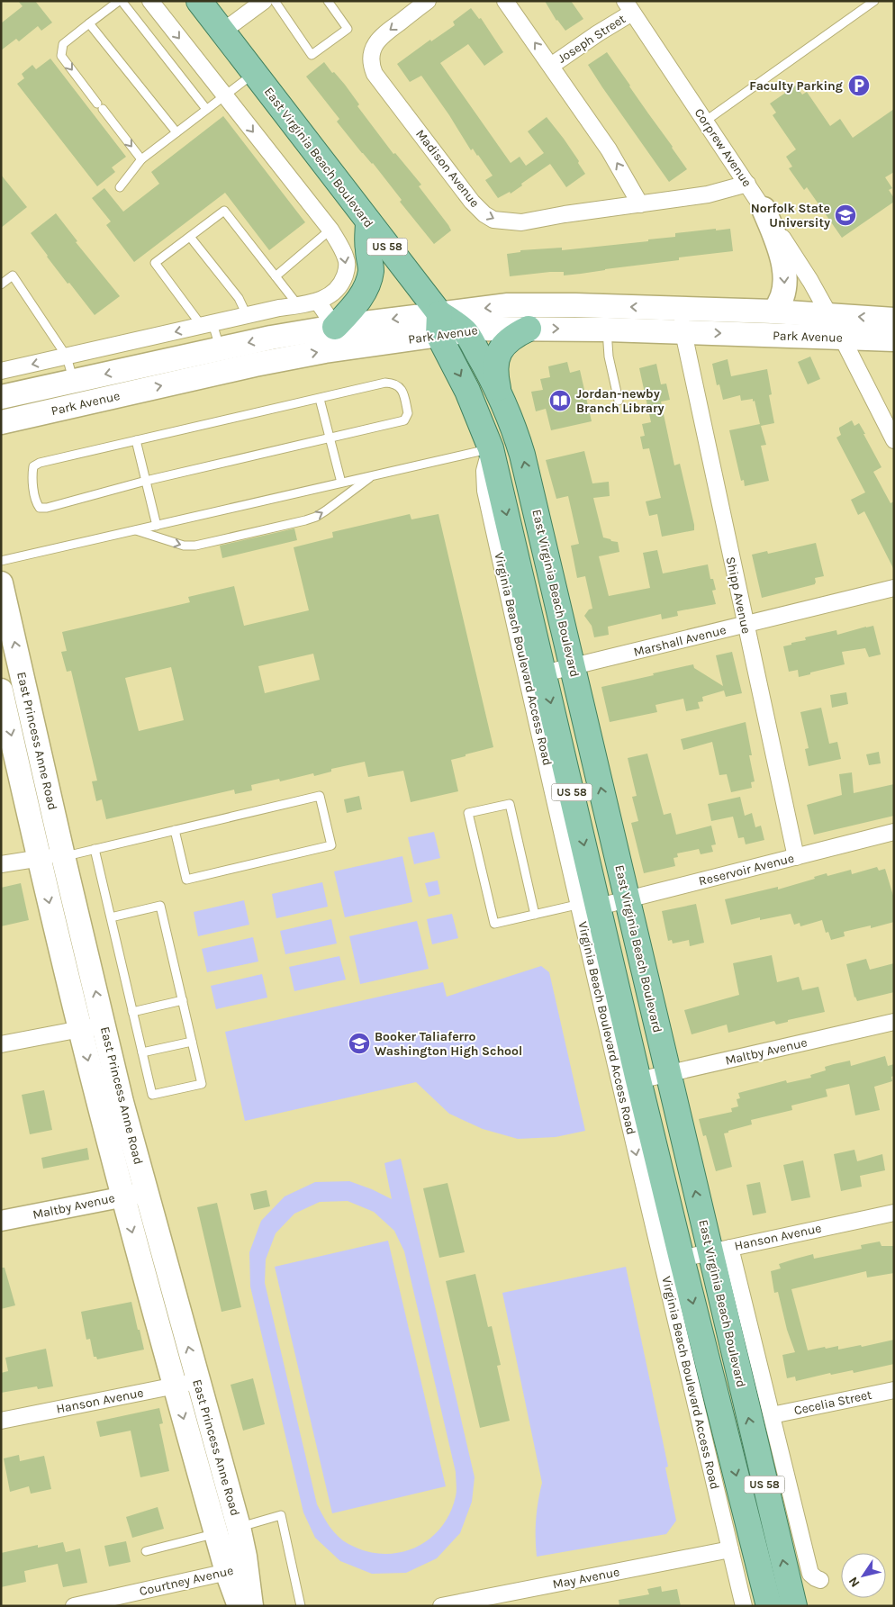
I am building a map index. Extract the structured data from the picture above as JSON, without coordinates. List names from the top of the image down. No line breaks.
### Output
{"streets":{"main road":["East Virginia Beach Boulevard","US 58","Park Avenue","East Princess Anne Road"],"street":["Joseph Street","Corprew Avenue","Madison Avenue","Shipp Avenue","Marshall Avenue","Virginia Beach Boulevard Access Road","Reservoir Avenue","Maltby Avenue","Hanson Avenue","Cecelia Street","May Avenue","Courtney Avenue"]},"crossings":[["Joseph Street","Corprew Avenue"],["Corprew Avenue","Madison Avenue"],["Corprew Avenue","Park Avenue"],["East Virginia Beach Boulevard","Park Avenue"],["East Virginia Beach Boulevard","Marshall Avenue"],["East Virginia Beach Boulevard","Virginia Beach Boulevard Access Road"],["East Virginia Beach Boulevard","Reservoir Avenue"],["East Virginia Beach Boulevard","Maltby Avenue"],["East Virginia Beach Boulevard","Hanson Avenue"],["Park Avenue","Shipp Avenue"],["Shipp Avenue","Marshall Avenue"],["Shipp Avenue","Reservoir Avenue"],["Virginia Beach Boulevard Access Road","Reservoir Avenue"],["Virginia Beach Boulevard Access Road","Hanson Avenue"],["Virginia Beach Boulevard Access Road","May Avenue"],["East Princess Anne Road","Maltby Avenue"],["East Princess Anne Road","Hanson Avenue"],["East Princess Anne Road","Courtney Avenue"]],"places":{"parking":["Faculty Parking"],"school or university":["Norfolk State University","Booker Taliaferro Washington High School"],"library":["Jordan-newby Branch Library"]},"north":"bottom left"}
